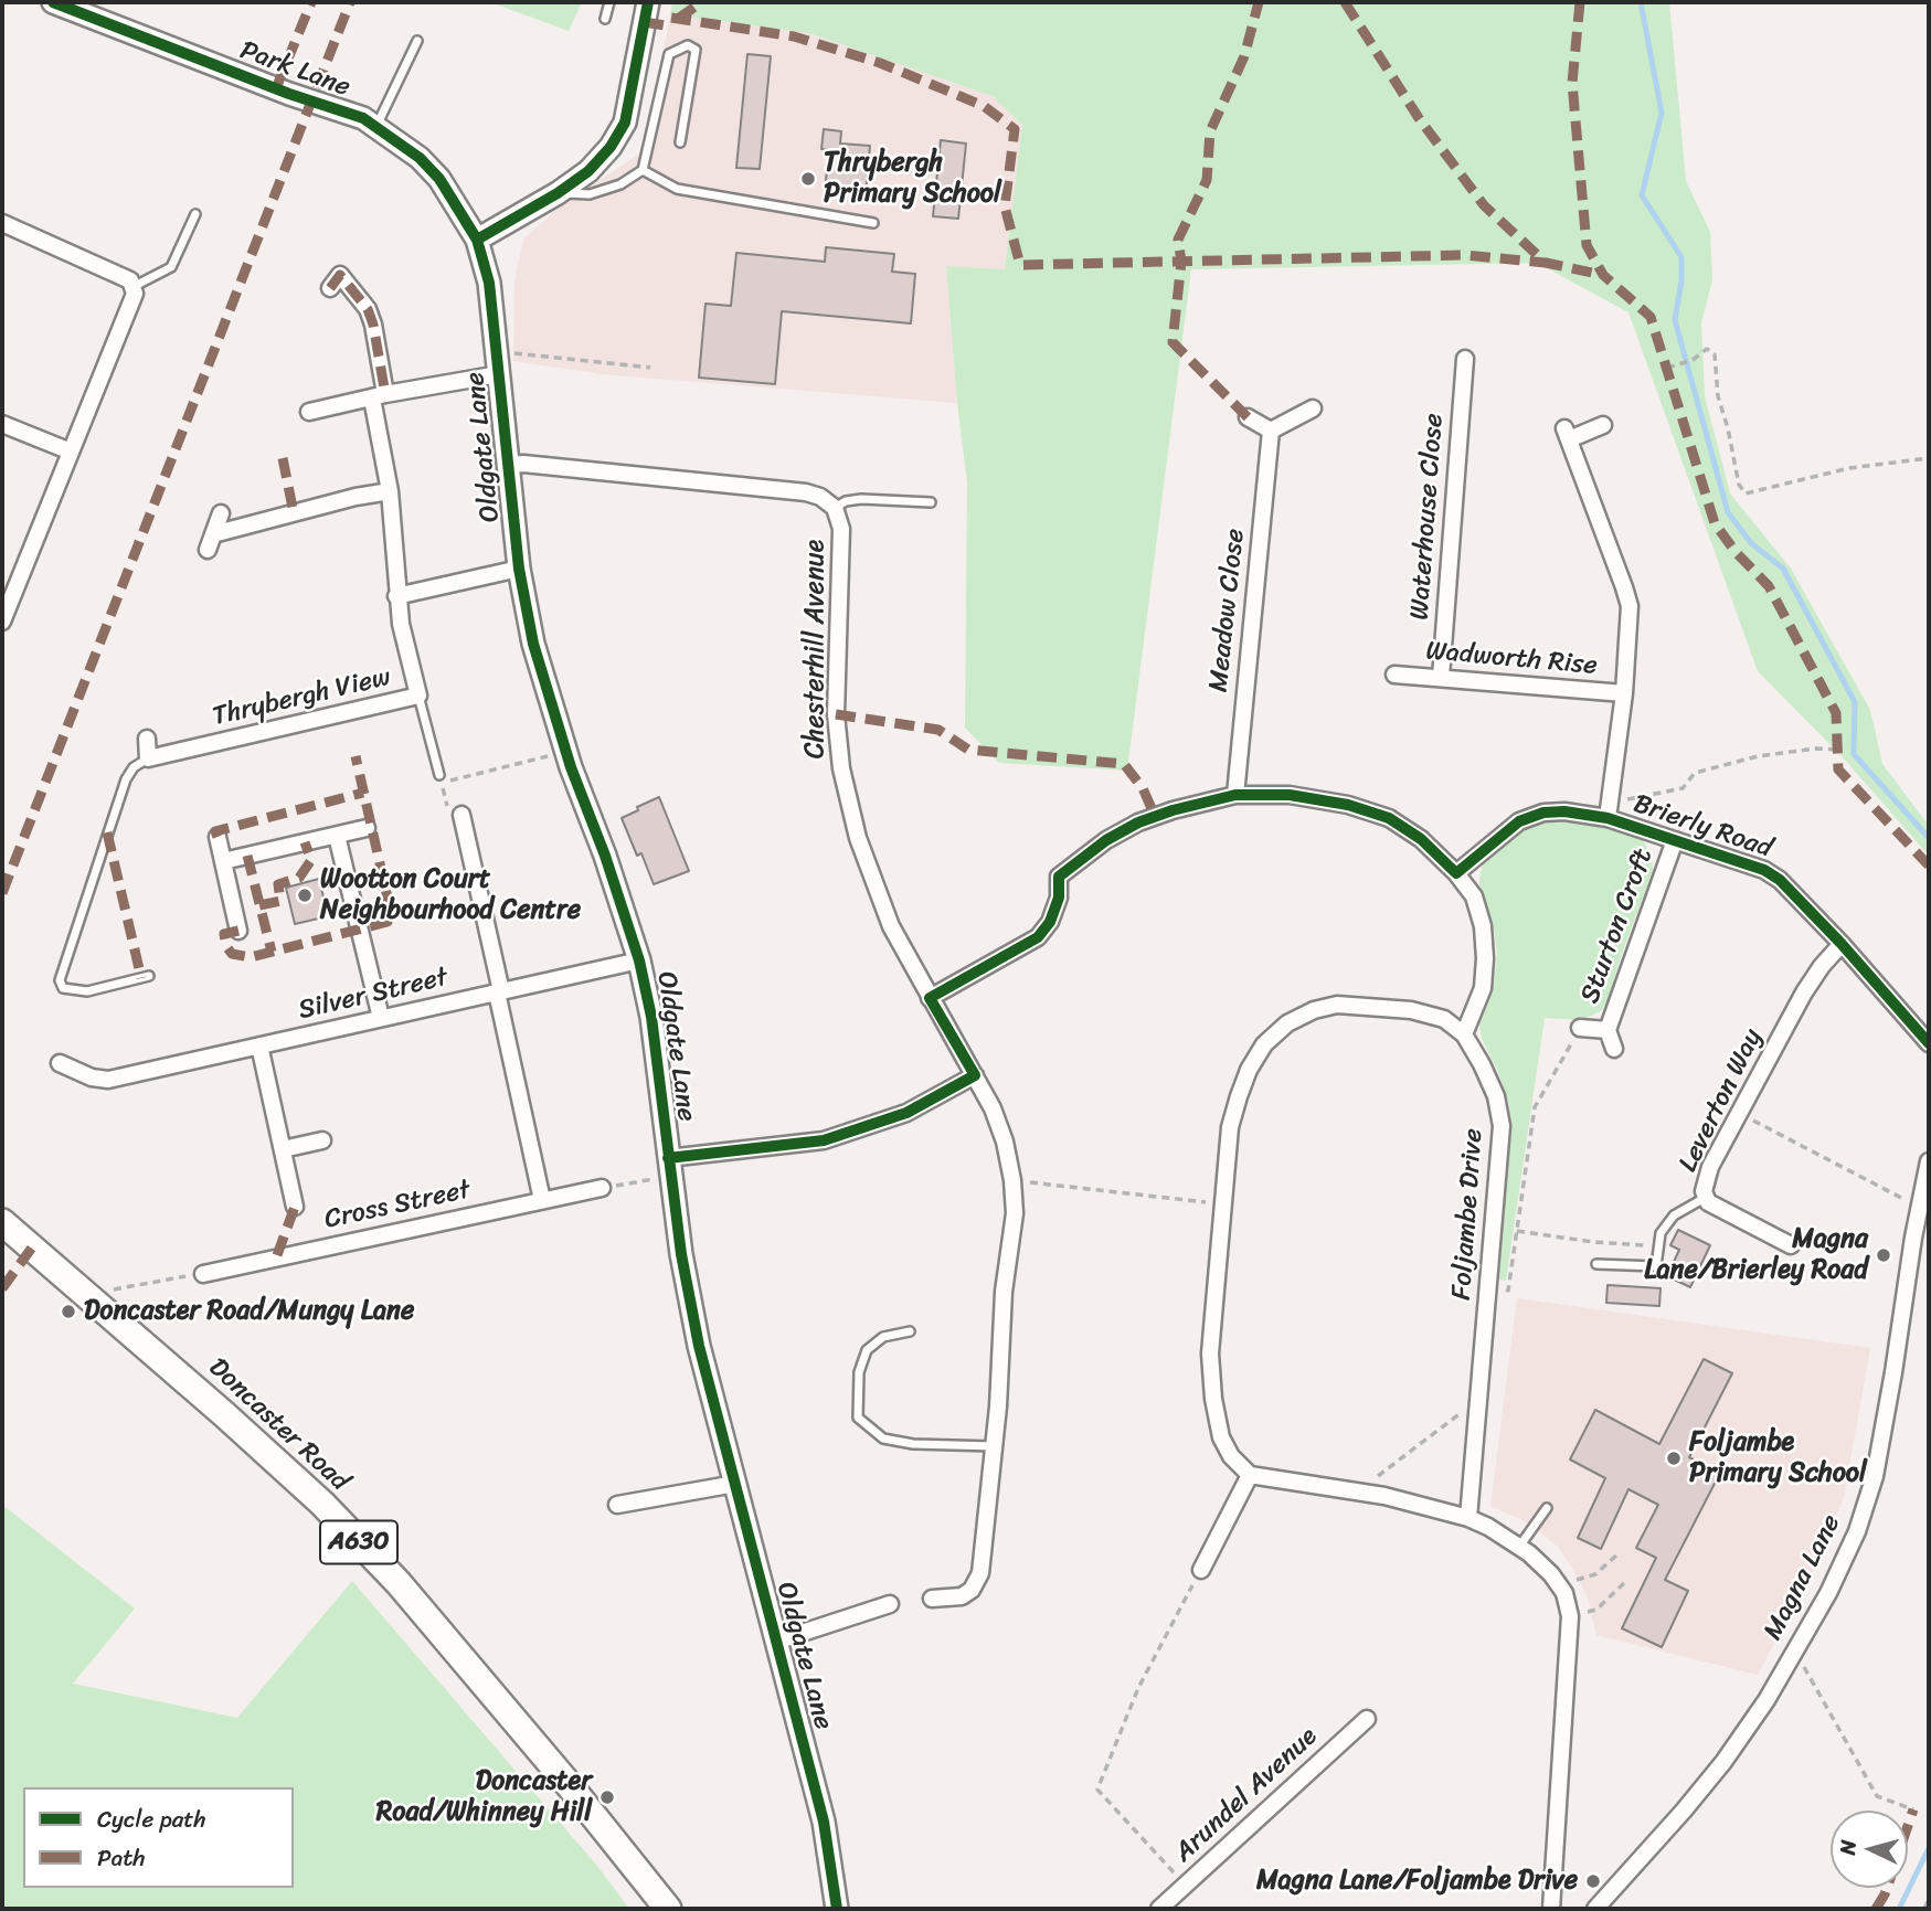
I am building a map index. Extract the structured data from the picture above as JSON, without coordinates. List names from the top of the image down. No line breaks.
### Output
{"streets":{"main road":["Doncaster Road","A630"],"street":["Park Lane","Oldgate Lane","Waterhouse Close","Meadow Close","Chesterhill Avenue","Wadworth Rise","Thrybergh View","Brierly Road","Sturton Croft","Silver Street","Leverton Way","Cross Street","Foljambe Drive","Magna Lane","Arundel Avenue"]},"crossings":[["Park Lane","Oldgate Lane"],["Oldgate Lane","Chesterhill Avenue"],["Oldgate Lane","Silver Street"],["Waterhouse Close","Wadworth Rise"],["Brierly Road","Sturton Croft"],["Brierly Road","Leverton Way"]],"places":["Thrybergh Primary School","Wootton Court Neighbourhood Centre","Magna Lane/Brierley Road","Doncaster Road/Mungy Lane","Foljambe Primary School","Doncaster Road/Whinney Hill","Magna Lane/Foljambe Drive"],"legend":["Cycle path","Path"],"north":"left"}
